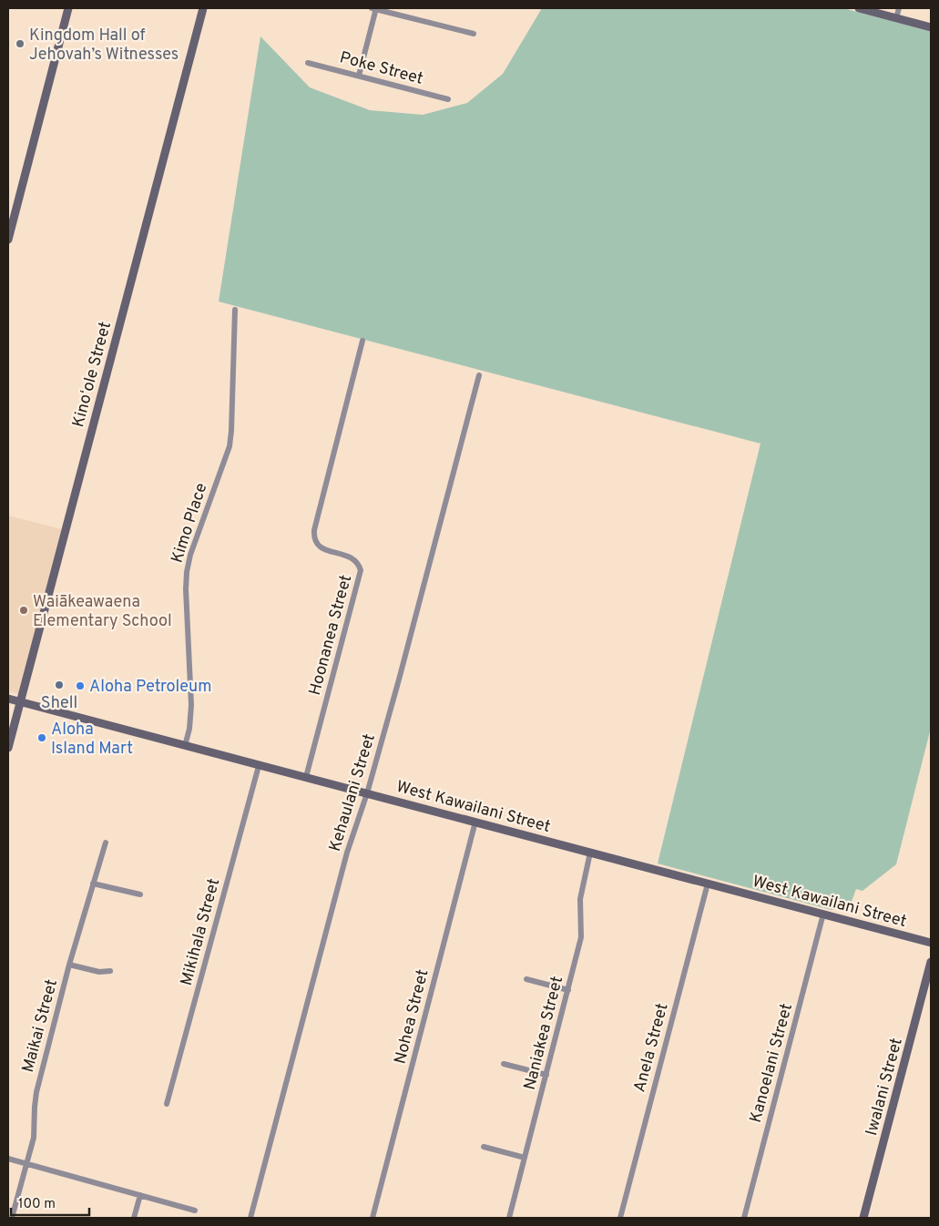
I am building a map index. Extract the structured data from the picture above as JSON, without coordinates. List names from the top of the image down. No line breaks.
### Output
{"streets":{"street":["Poke Street","Kinoʻole Street","Kimo Place","Hoonanea Street","Kehaulani Street","West Kawailani Street","Mikihala Street","Nohea Street","Maikai Street","Naniakea Street","Anela Street","Kanoelani Street","Iwalani Street"]},"crossings":[["Kinoʻole Street","West Kawailani Street"],["Kimo Place","West Kawailani Street"],["Hoonanea Street","West Kawailani Street"],["Kehaulani Street","West Kawailani Street"],["West Kawailani Street","Mikihala Street"],["West Kawailani Street","Nohea Street"],["West Kawailani Street","Naniakea Street"],["West Kawailani Street","Anela Street"],["West Kawailani Street","Kanoelani Street"]],"places":["Kingdom Hall of Jehovah’s Witnesses","Waiākeawaena Elementary School","Shell","Aloha Petroleum","Aloha Island Mart"],"scale_bar":"100 m"}
